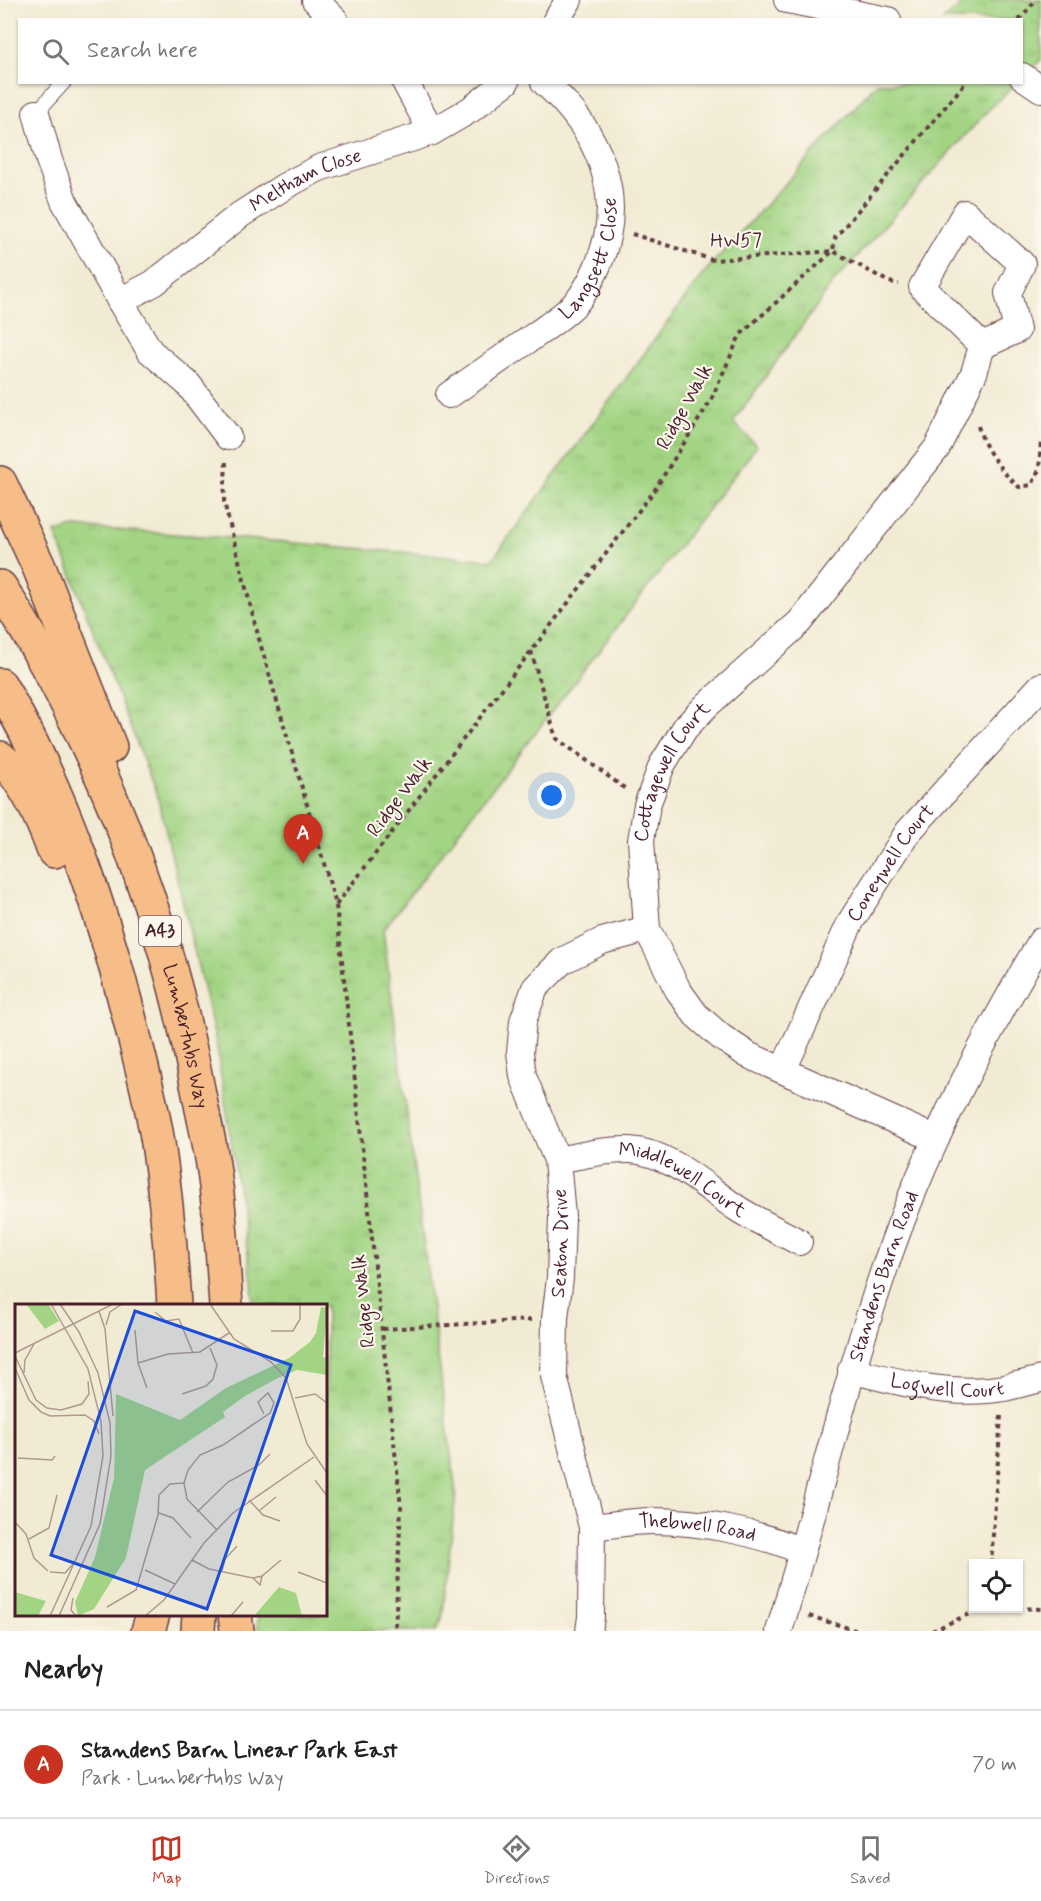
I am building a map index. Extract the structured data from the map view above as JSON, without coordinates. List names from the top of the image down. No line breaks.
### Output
{"streets":{"highway":["A43","Lumbertubs Way"],"street":["Meltham Close","Langsett Close","Cottagewell Court","Coneywell Court","Middlewell Court","Seaton Drive","Standens Barn Road","Logwell Court","Thebwell Road"],"path":["HW57","Ridge Walk"]},"crossings":[["HW57","Langsett Close"],["HW57","Ridge Walk"],["Cottagewell Court","Coneywell Court"],["Cottagewell Court","Seaton Drive"],["Cottagewell Court","Standens Barn Road"],["Middlewell Court","Seaton Drive"],["Seaton Drive","Thebwell Road"],["Standens Barn Road","Logwell Court"],["Standens Barn Road","Thebwell Road"]],"page":{"search":"Search here","pins":"A","heading":"Nearby","list":[{"mark":"A","name":"Standens Barn Linear Park East","note":"Park · Lumbertubs Way","value":"70 m"}],"nav":["Map","Directions","Saved"]}}
